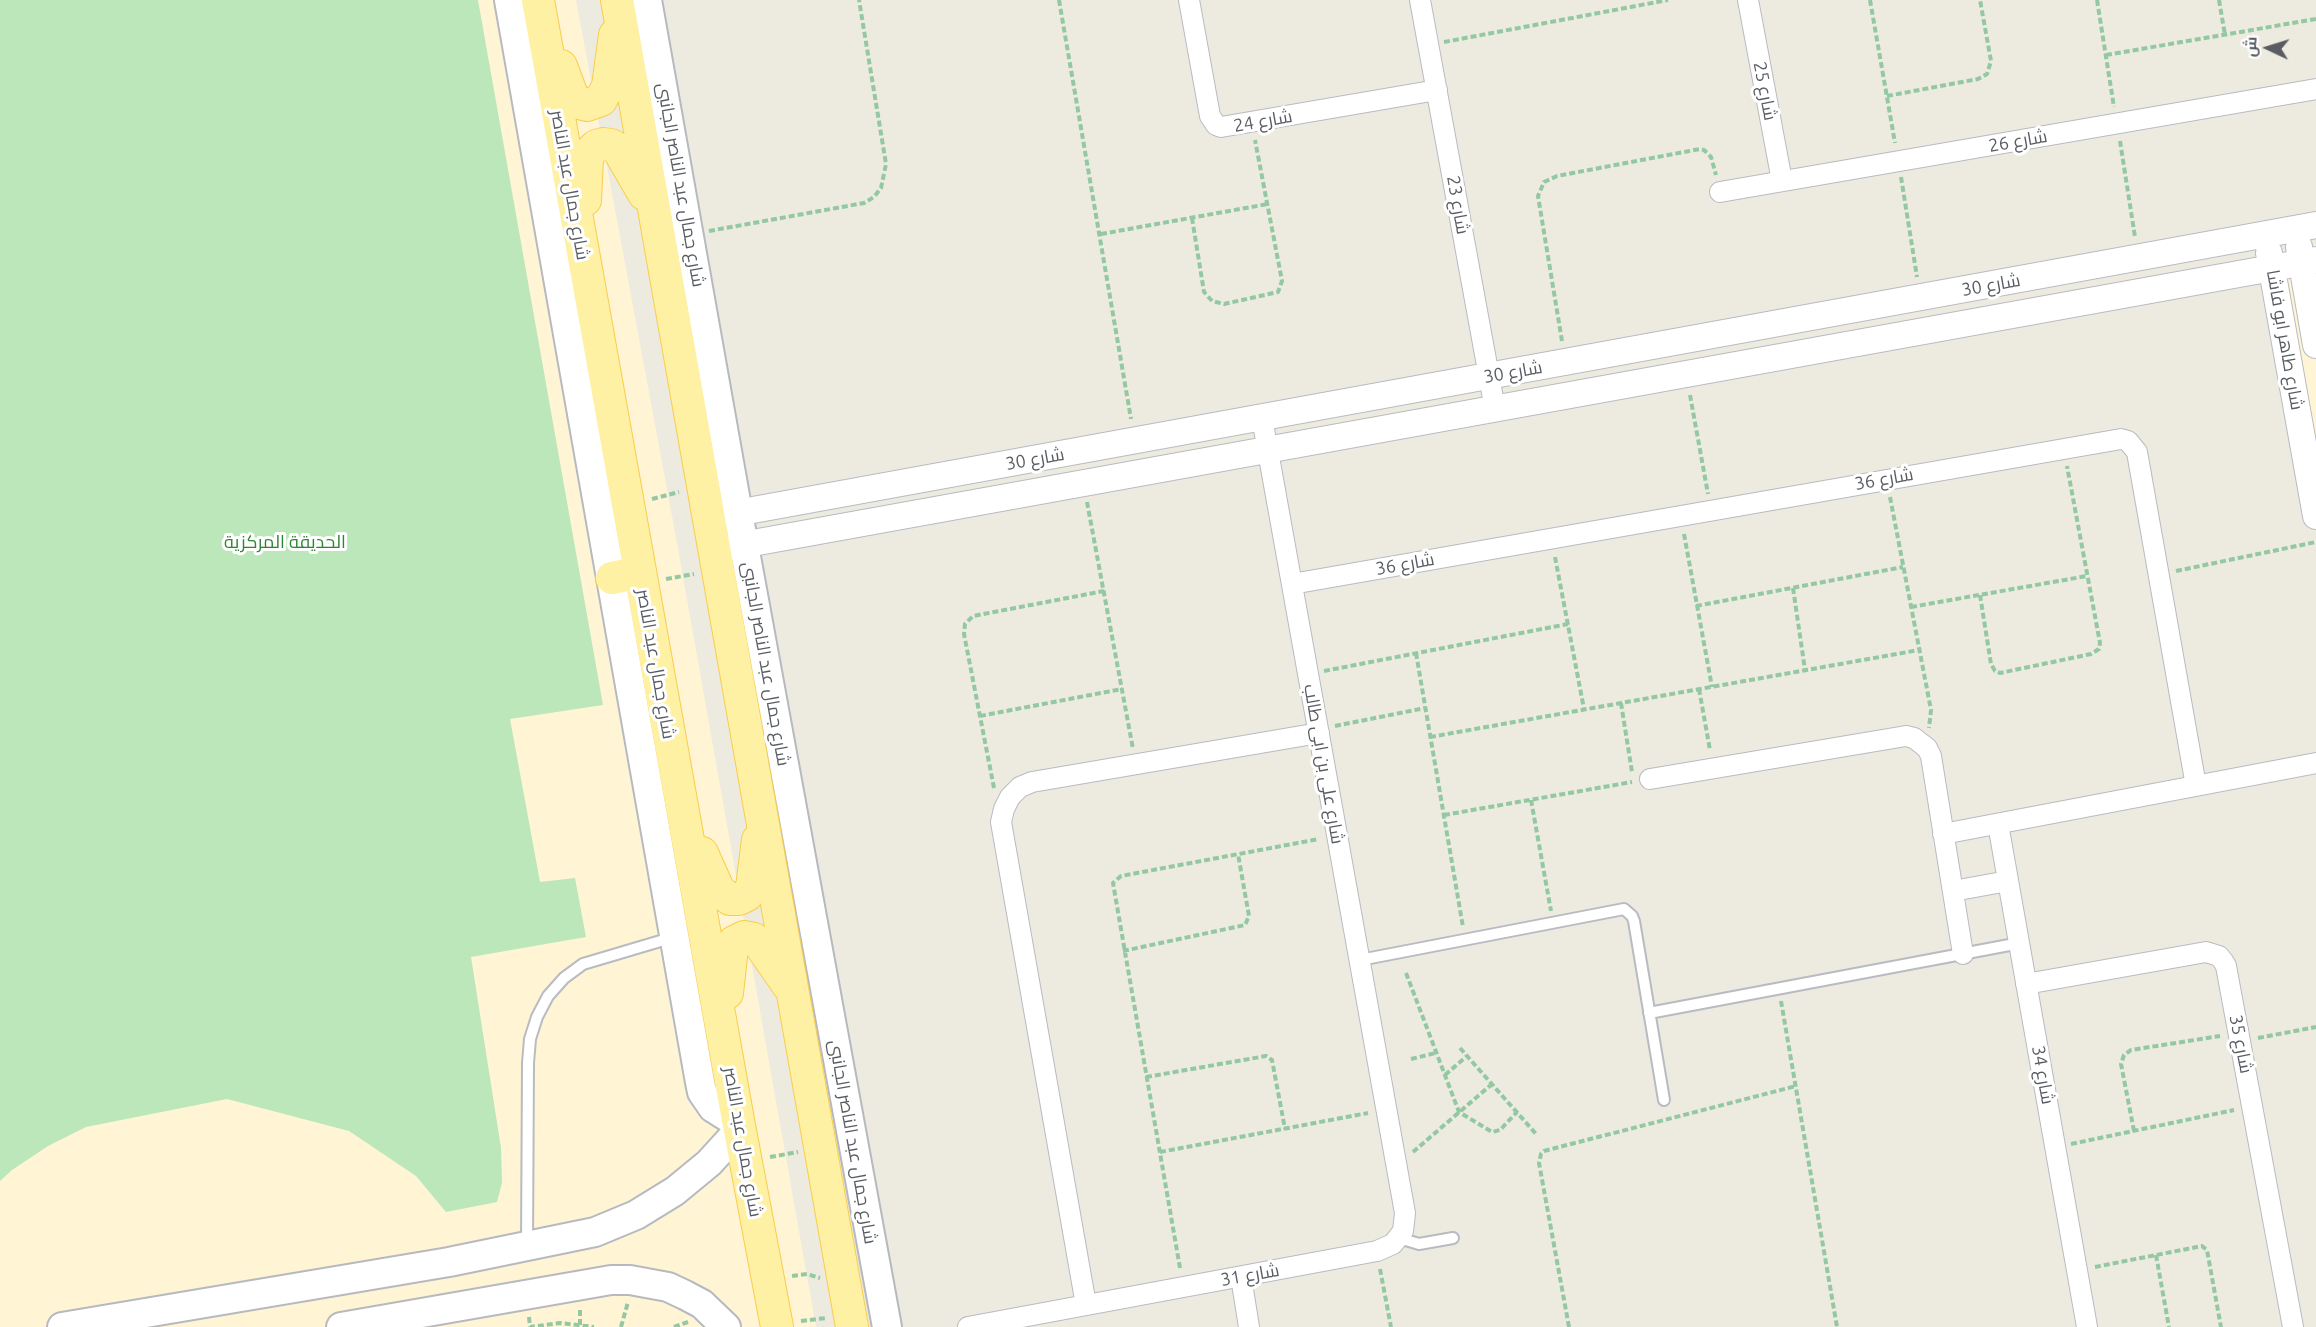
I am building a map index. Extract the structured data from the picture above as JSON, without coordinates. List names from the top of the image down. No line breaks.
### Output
{"streets":{"main road":["شارع جمال عبد الناصر","شارع جمال عبد الناصر الجانبى"],"street":["شارع 25","شارع 24","شارع 26","شارع 23","شارع 30","شارع طاهر ابو فاشا","شارع 36","شارع على بن ابى طالب","شارع 35","شارع 34","شارع 31"]},"crossings":[["شارع 25","شارع 26"],["شارع 24","شارع 23"],["شارع جمال عبد الناصر الجانبى","شارع 30"],["شارع 23","شارع 30"],["شارع 30","شارع طاهر ابو فاشا"],["شارع 30","شارع على بن ابى طالب"],["شارع 36","شارع على بن ابى طالب"],["شارع 35","شارع 34"]],"parks":["الحديقة المركزية"],"north":"left"}
